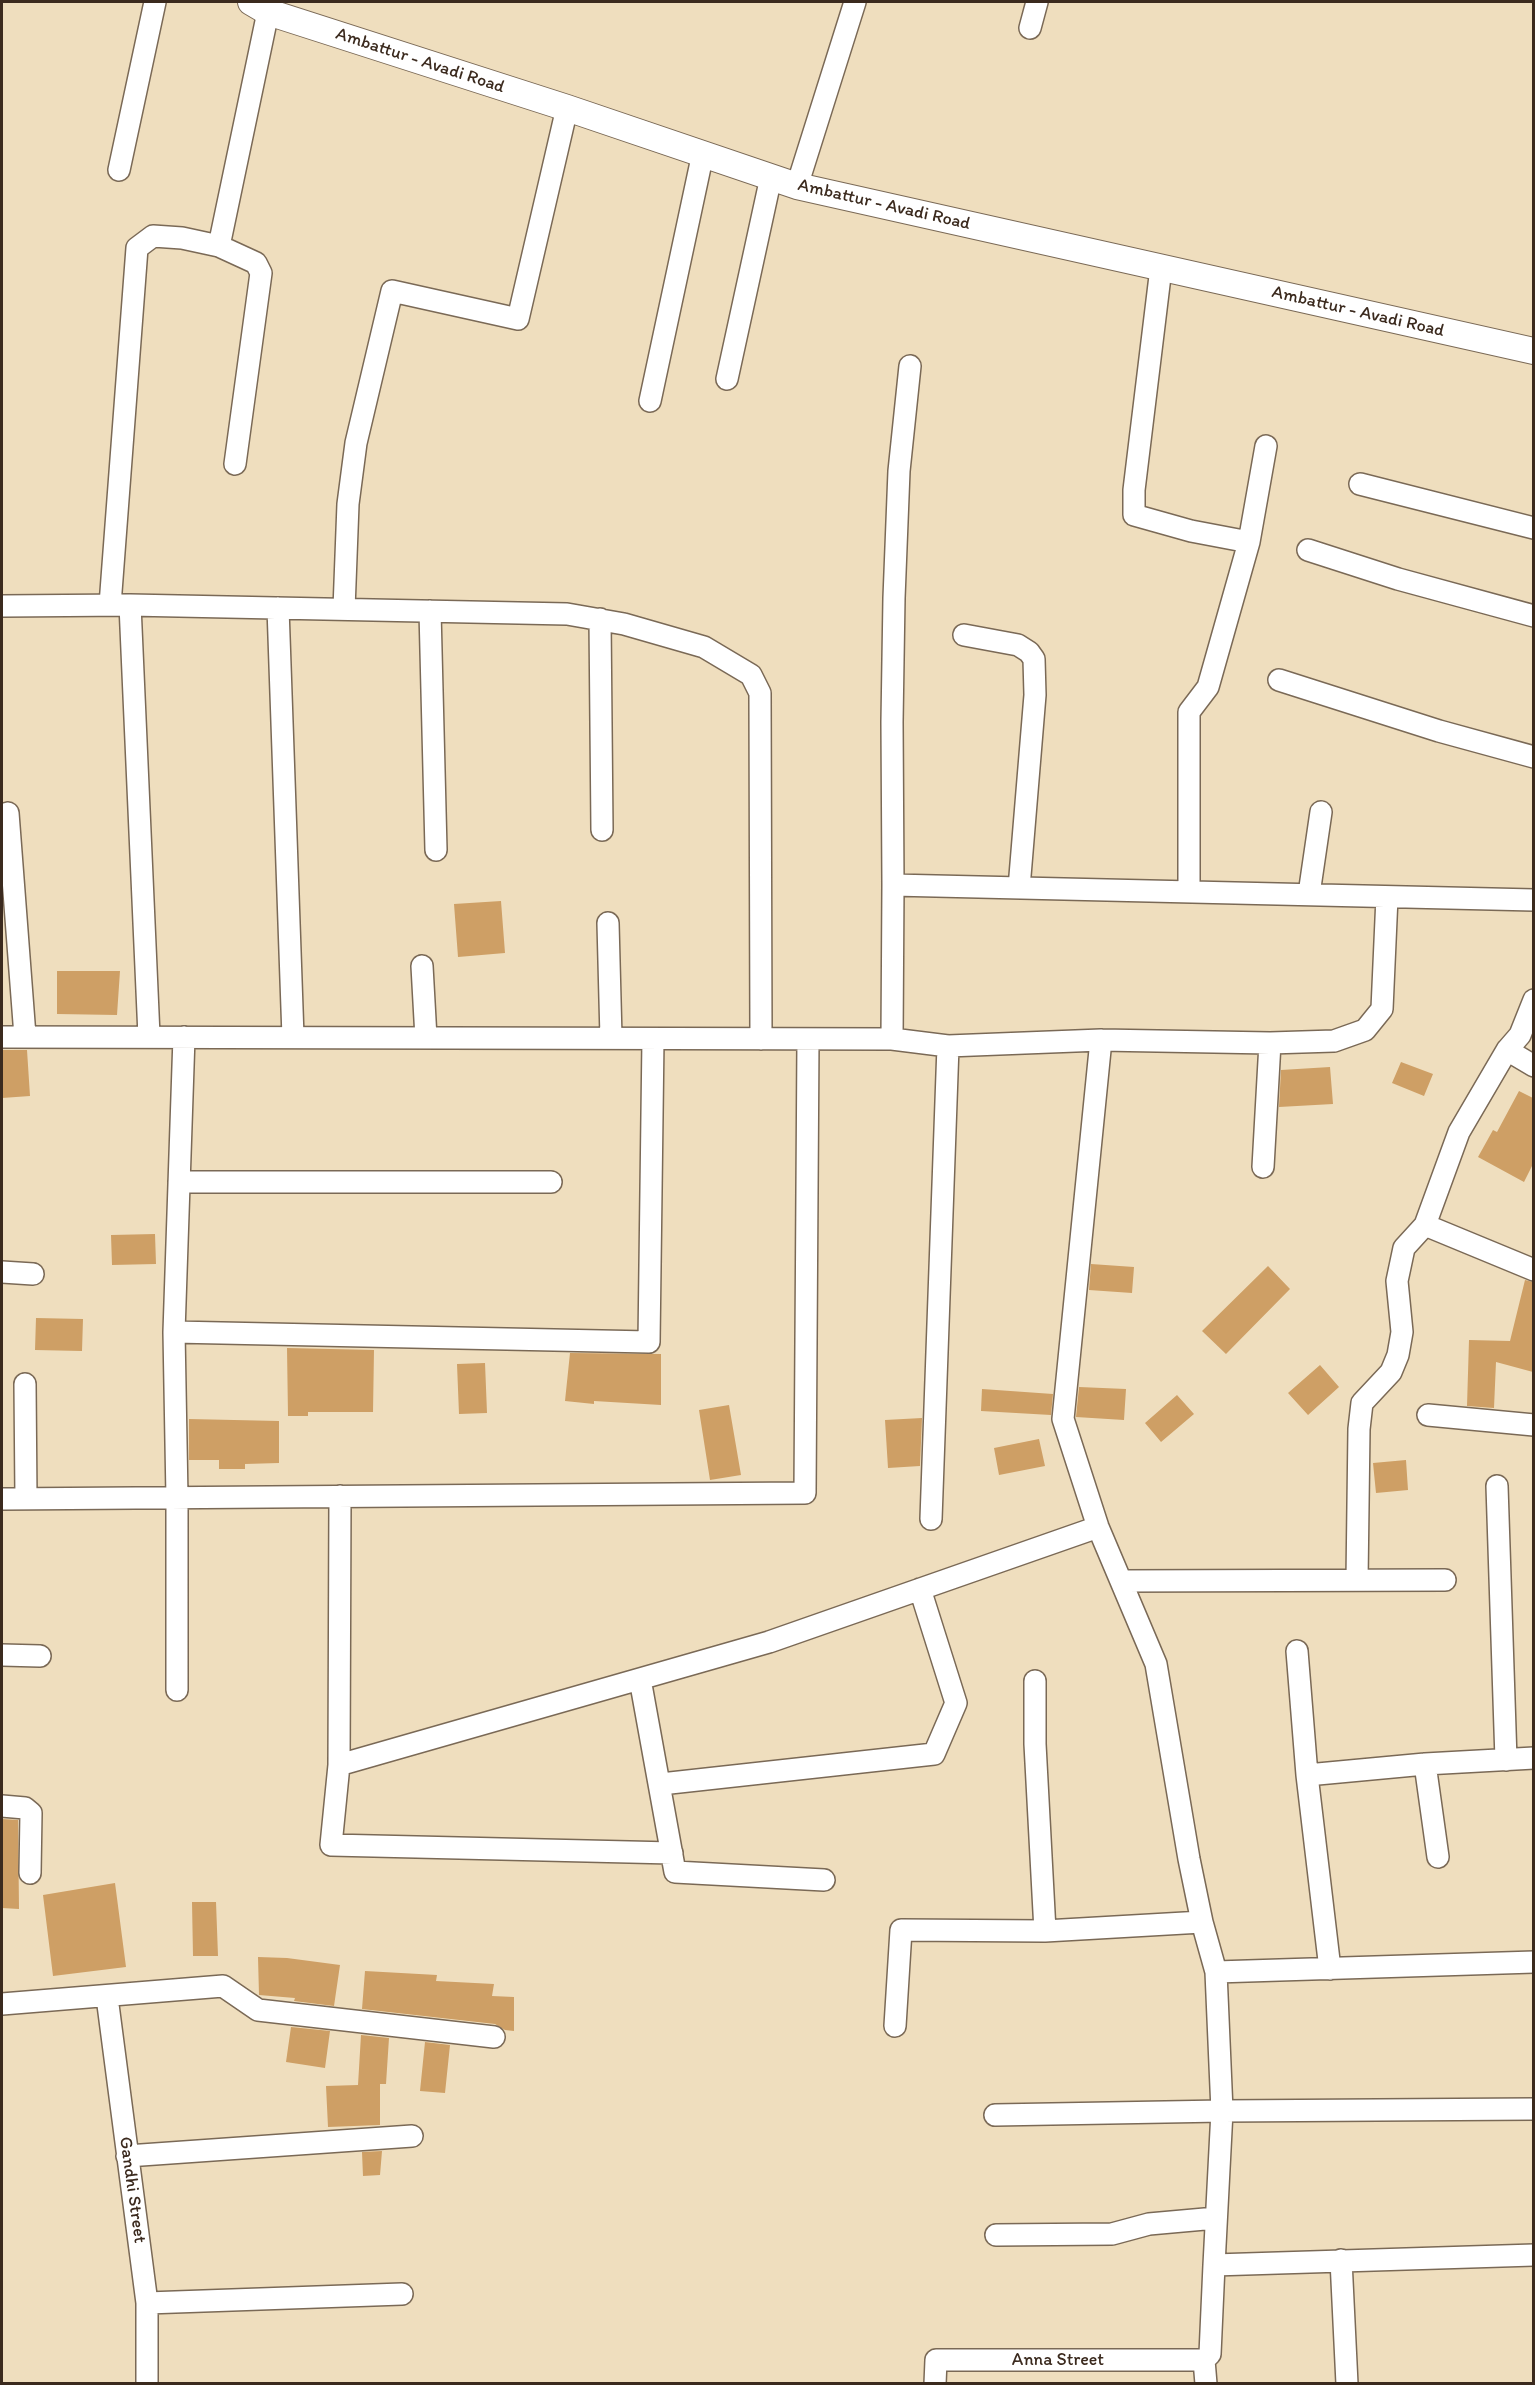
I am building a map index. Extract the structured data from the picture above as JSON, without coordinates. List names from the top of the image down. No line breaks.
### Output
{"streets":{"street":["Ambattur - Avadi Road","Gandhi Street","Anna Street"]}}
